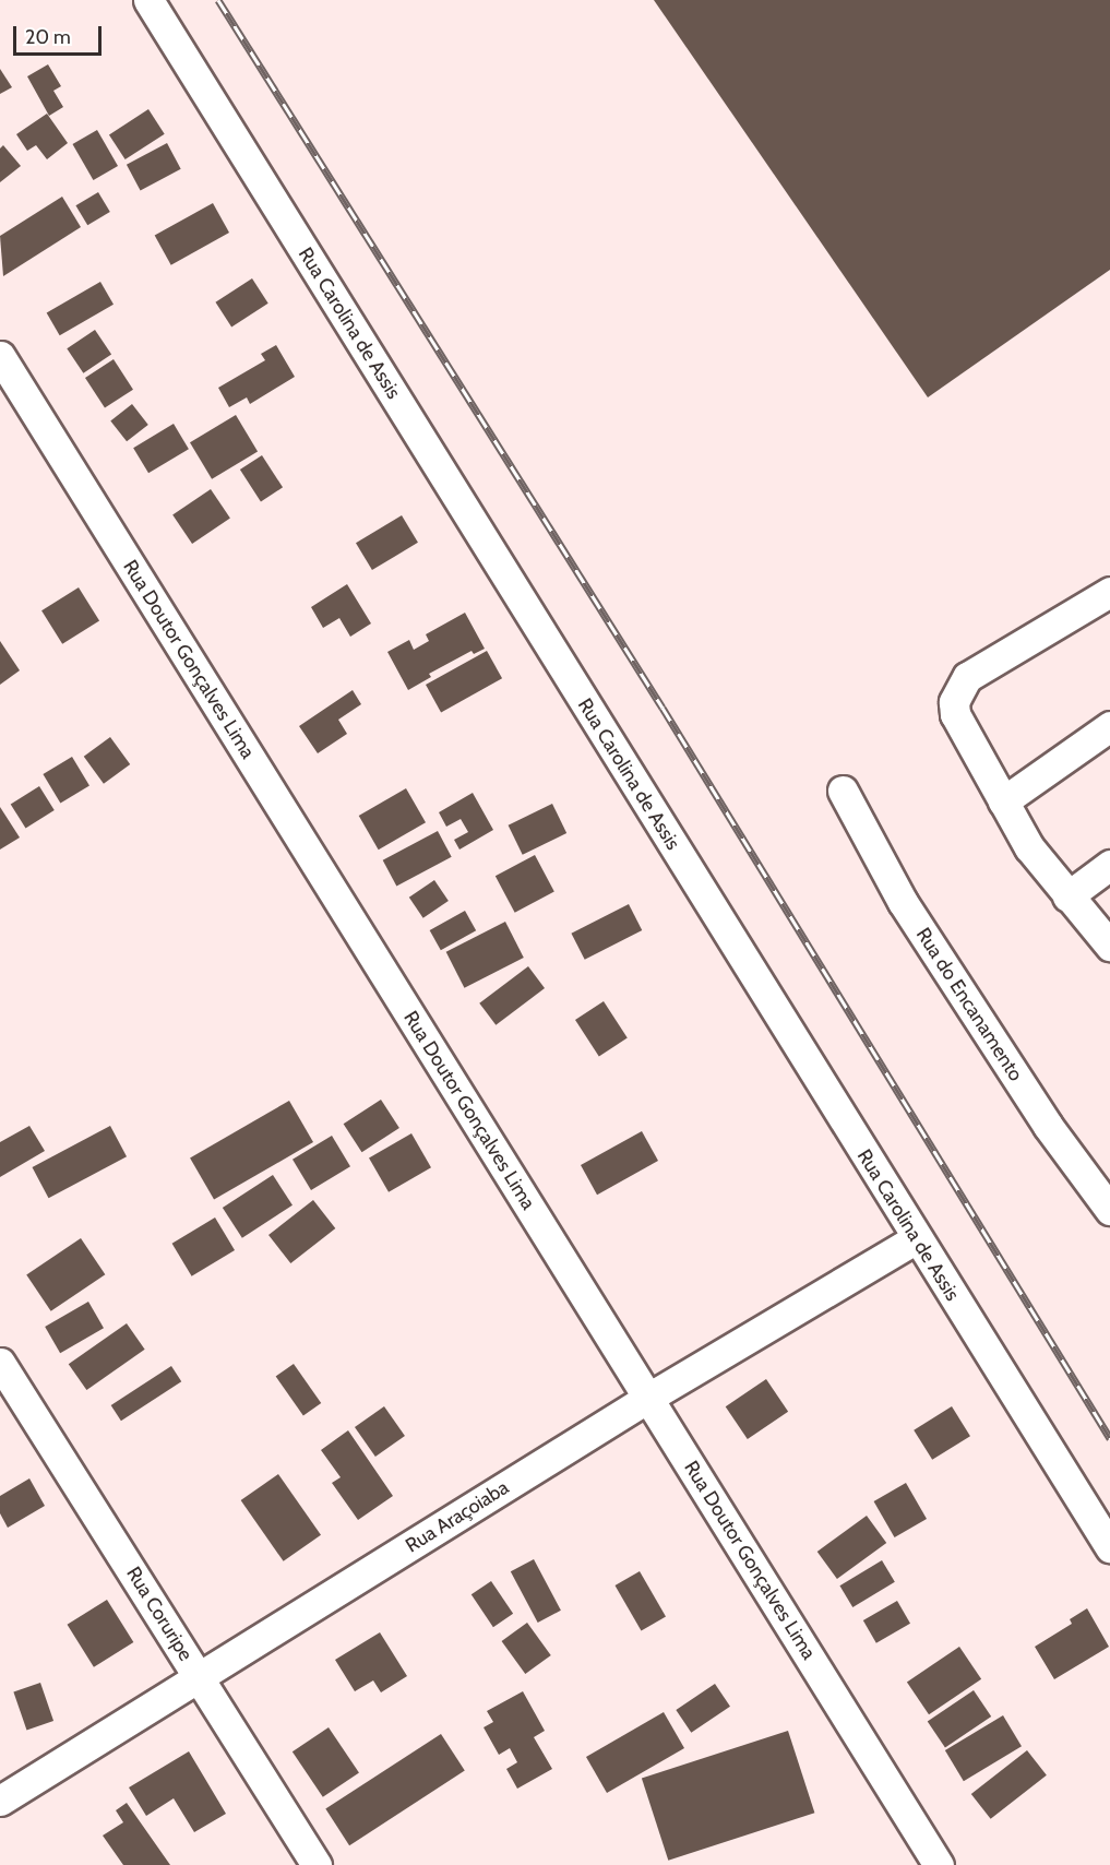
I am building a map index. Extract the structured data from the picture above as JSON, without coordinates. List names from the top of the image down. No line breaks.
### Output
{"streets":{"street":["Rua Carolina de Assis","Rua Doutor Gonçalves Lima","Rua do Encanamento","Rua Araçoiaba","Rua Coruripe"]},"crossings":[["Rua Carolina de Assis","Rua Araçoiaba"],["Rua Doutor Gonçalves Lima","Rua Araçoiaba"],["Rua Araçoiaba","Rua Coruripe"]],"scale_bar":"20 m"}
